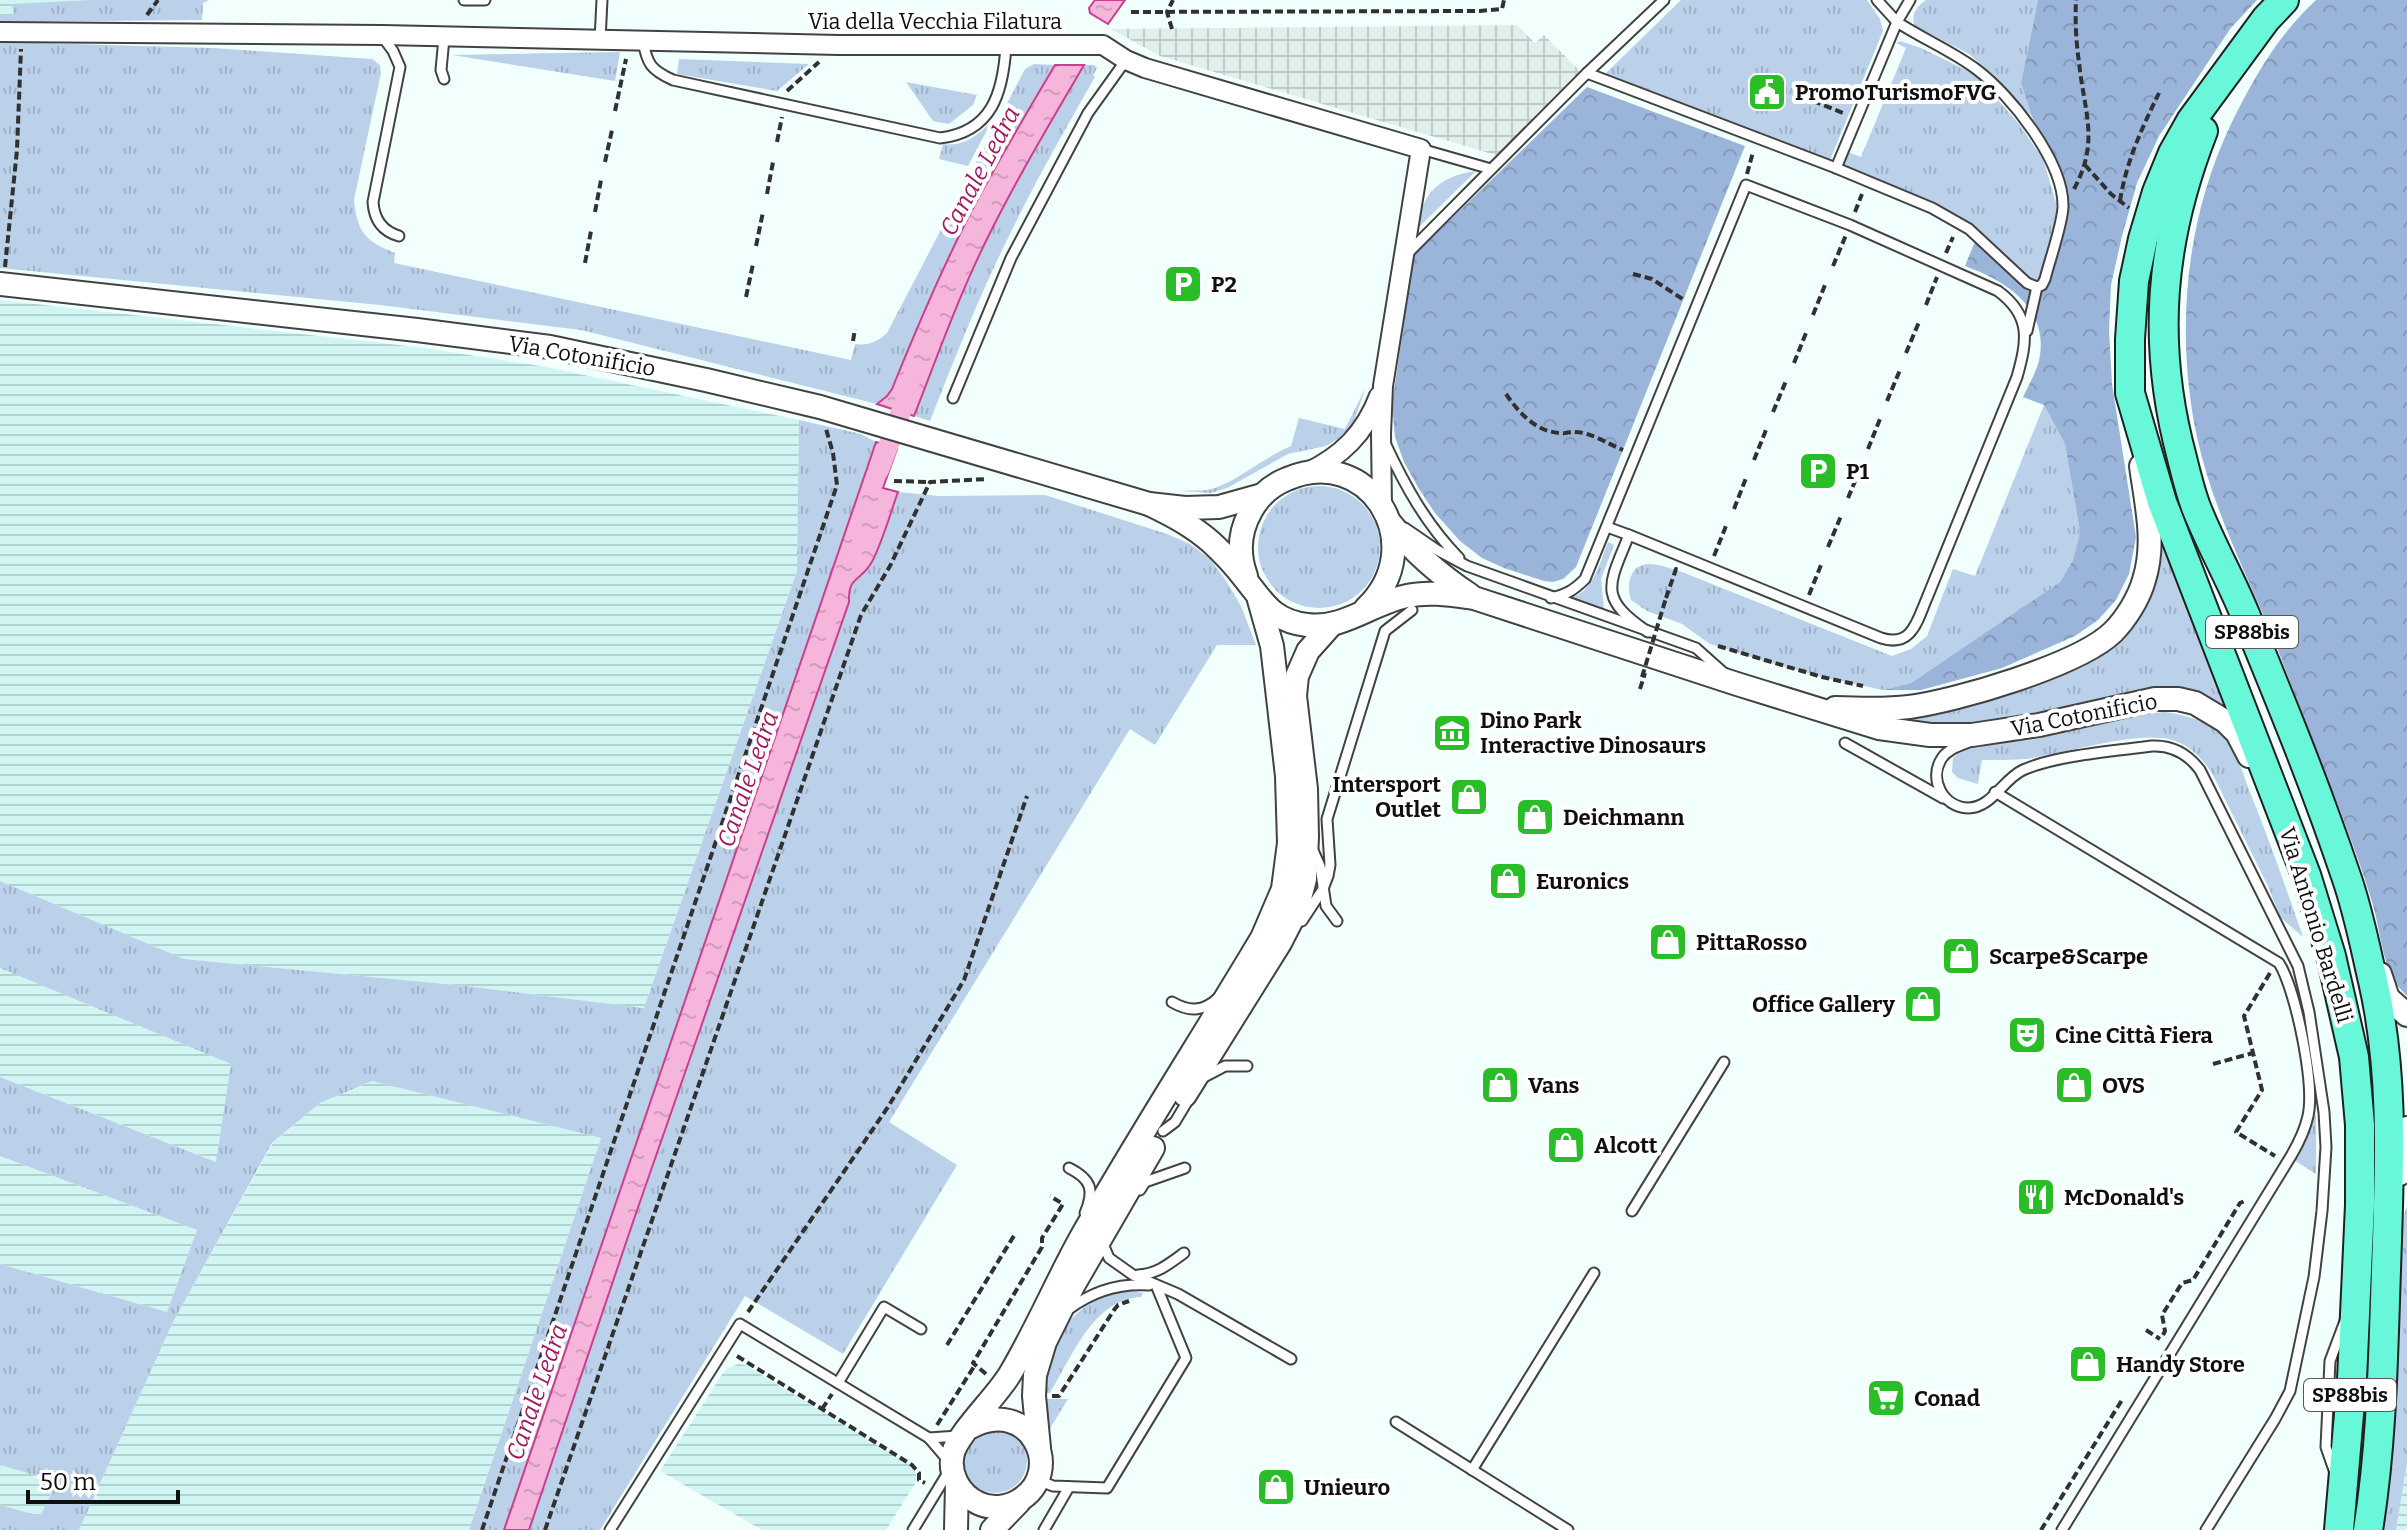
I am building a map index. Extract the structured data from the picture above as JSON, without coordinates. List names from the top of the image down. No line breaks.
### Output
{"streets":{"main road":["SP88bis","Via Antonio Bardelli"],"street":["Via della Vecchia Filatura","Via Cotonificio"]},"crossings":[["Via Cotonificio","SP88bis"],["Via Cotonificio","Via Antonio Bardelli"],["SP88bis","Via Antonio Bardelli"]],"water":["Canale Ledra"],"places":{"public building":["PromoTurismoFVG"],"parking":["P2","P1"],"museum":["Dino Park Interactive Dinosaurs"],"shop":["Intersport Outlet","Deichmann","Euronics","PittaRosso","Scarpe&Scarpe","Office Gallery","Vans","OVS","Alcott","Handy Store","Unieuro"],"theatre":["Cine Città Fiera"],"restaurant":["McDonald's"],"supermarket":["Conad"]},"scale_bar":"50 m"}
